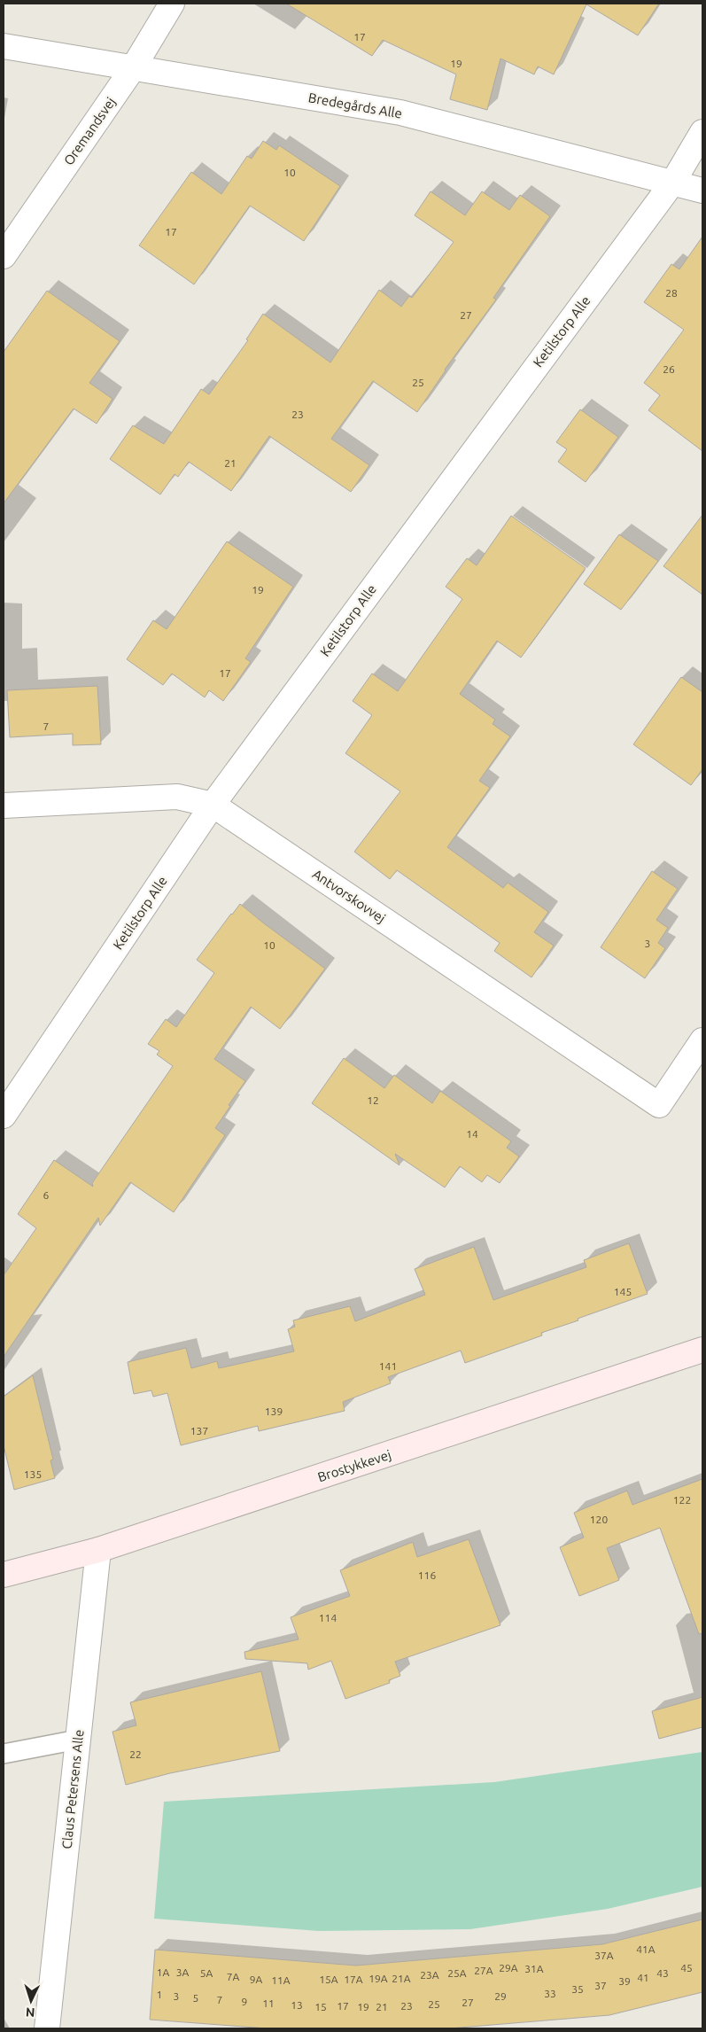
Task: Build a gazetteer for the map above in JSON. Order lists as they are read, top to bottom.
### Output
{
  "streets": {
    "street": [
      "Bredegårds Alle",
      "Oremandsvej",
      "Ketilstorp Alle",
      "Antvorskovvej",
      "Brostykkevej",
      "Claus Petersens Alle"
    ]
  },
  "crossings": [
    ["Bredegårds Alle", "Oremandsvej"],
    ["Bredegårds Alle", "Ketilstorp Alle"],
    ["Ketilstorp Alle", "Antvorskovvej"],
    ["Brostykkevej", "Claus Petersens Alle"]
  ],
  "house_numbers": [
    "17",
    "19",
    "10",
    "17",
    "28",
    "27",
    "26",
    "25",
    "23",
    "21",
    "19",
    "17",
    "7",
    "3",
    "10",
    "12",
    "14",
    "6",
    "145",
    "141",
    "139",
    "137",
    "135",
    "122",
    "120",
    "116",
    "114",
    "22",
    "41A",
    "37A",
    "29A",
    "45",
    "31A",
    "27A",
    "1A",
    "3A",
    "5A",
    "25A",
    "43",
    "23A",
    "7A",
    "41",
    "19A",
    "21A",
    "9A",
    "15A",
    "17A",
    "11A",
    "39",
    "37",
    "35",
    "33",
    "1",
    "3",
    "29",
    "5",
    "7",
    "9",
    "27",
    "11",
    "25",
    "13",
    "17",
    "23",
    "15",
    "19",
    "21"
  ],
  "north": "bottom"
}
